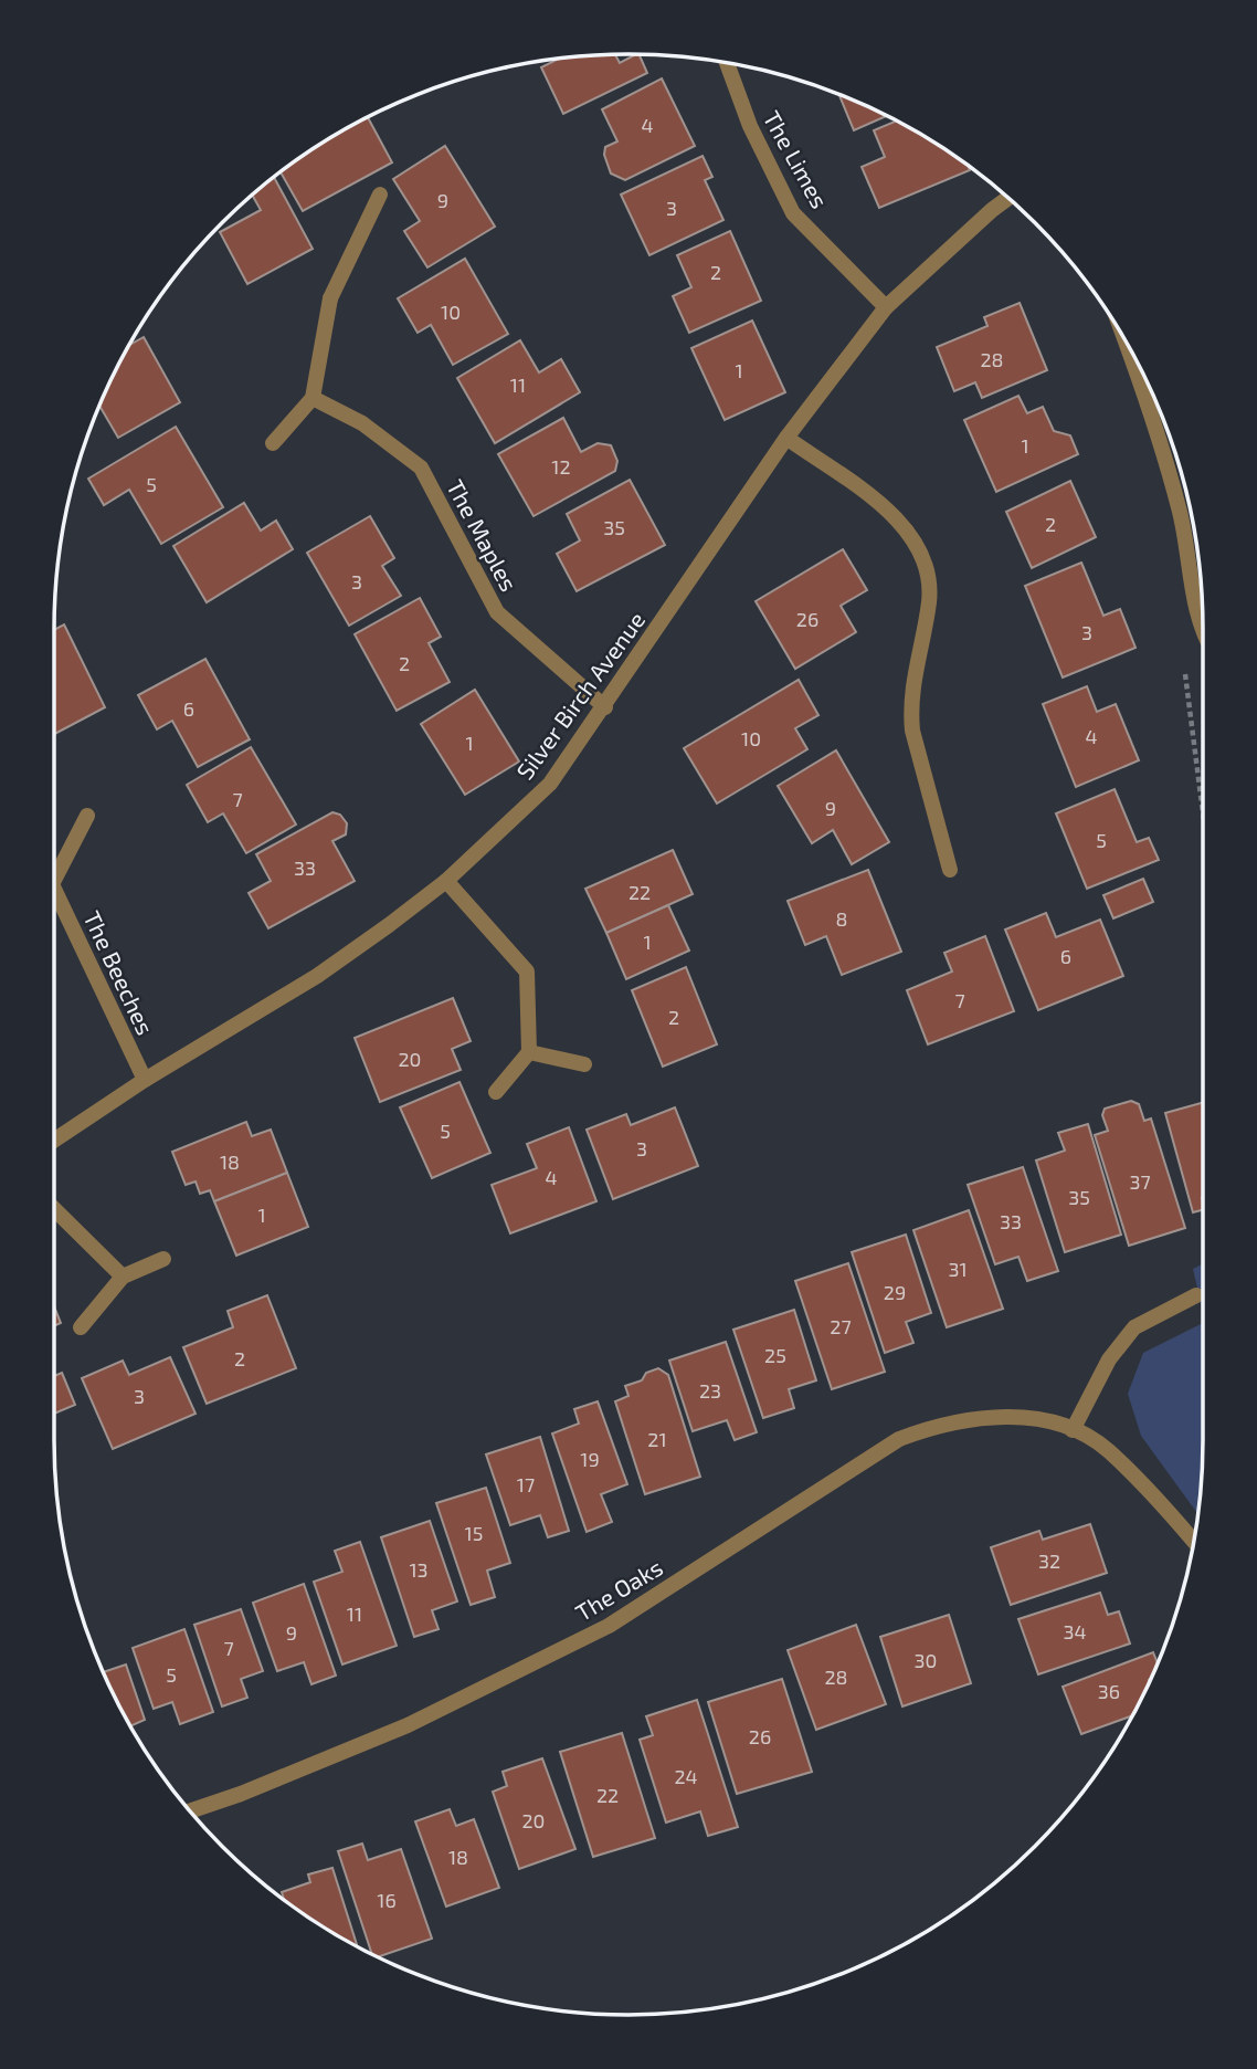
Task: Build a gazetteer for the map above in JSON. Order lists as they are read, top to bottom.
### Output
{
  "streets": {
    "street": [
      "The Limes",
      "The Maples",
      "Silver Birch Avenue",
      "The Beeches",
      "The Oaks"
    ]
  },
  "crossings": [
    ["The Limes", "Silver Birch Avenue"],
    ["The Maples", "Silver Birch Avenue"],
    ["Silver Birch Avenue", "The Beeches"]
  ],
  "house_numbers": [
    "4",
    "9",
    "3",
    "2",
    "10",
    "28",
    "1",
    "11",
    "1",
    "12",
    "5",
    "2",
    "35",
    "3",
    "26",
    "3",
    "2",
    "6",
    "4",
    "10",
    "1",
    "7",
    "9",
    "5",
    "33",
    "22",
    "8",
    "1",
    "6",
    "7",
    "2",
    "20",
    "5",
    "3",
    "18",
    "4",
    "37",
    "35",
    "1",
    "33",
    "31",
    "29",
    "27",
    "25",
    "2",
    "23",
    "3",
    "21",
    "19",
    "17",
    "15",
    "32",
    "13",
    "11",
    "34",
    "9",
    "7",
    "30",
    "5",
    "28",
    "36",
    "26",
    "24",
    "22",
    "20",
    "18",
    "16"
  ]
}
